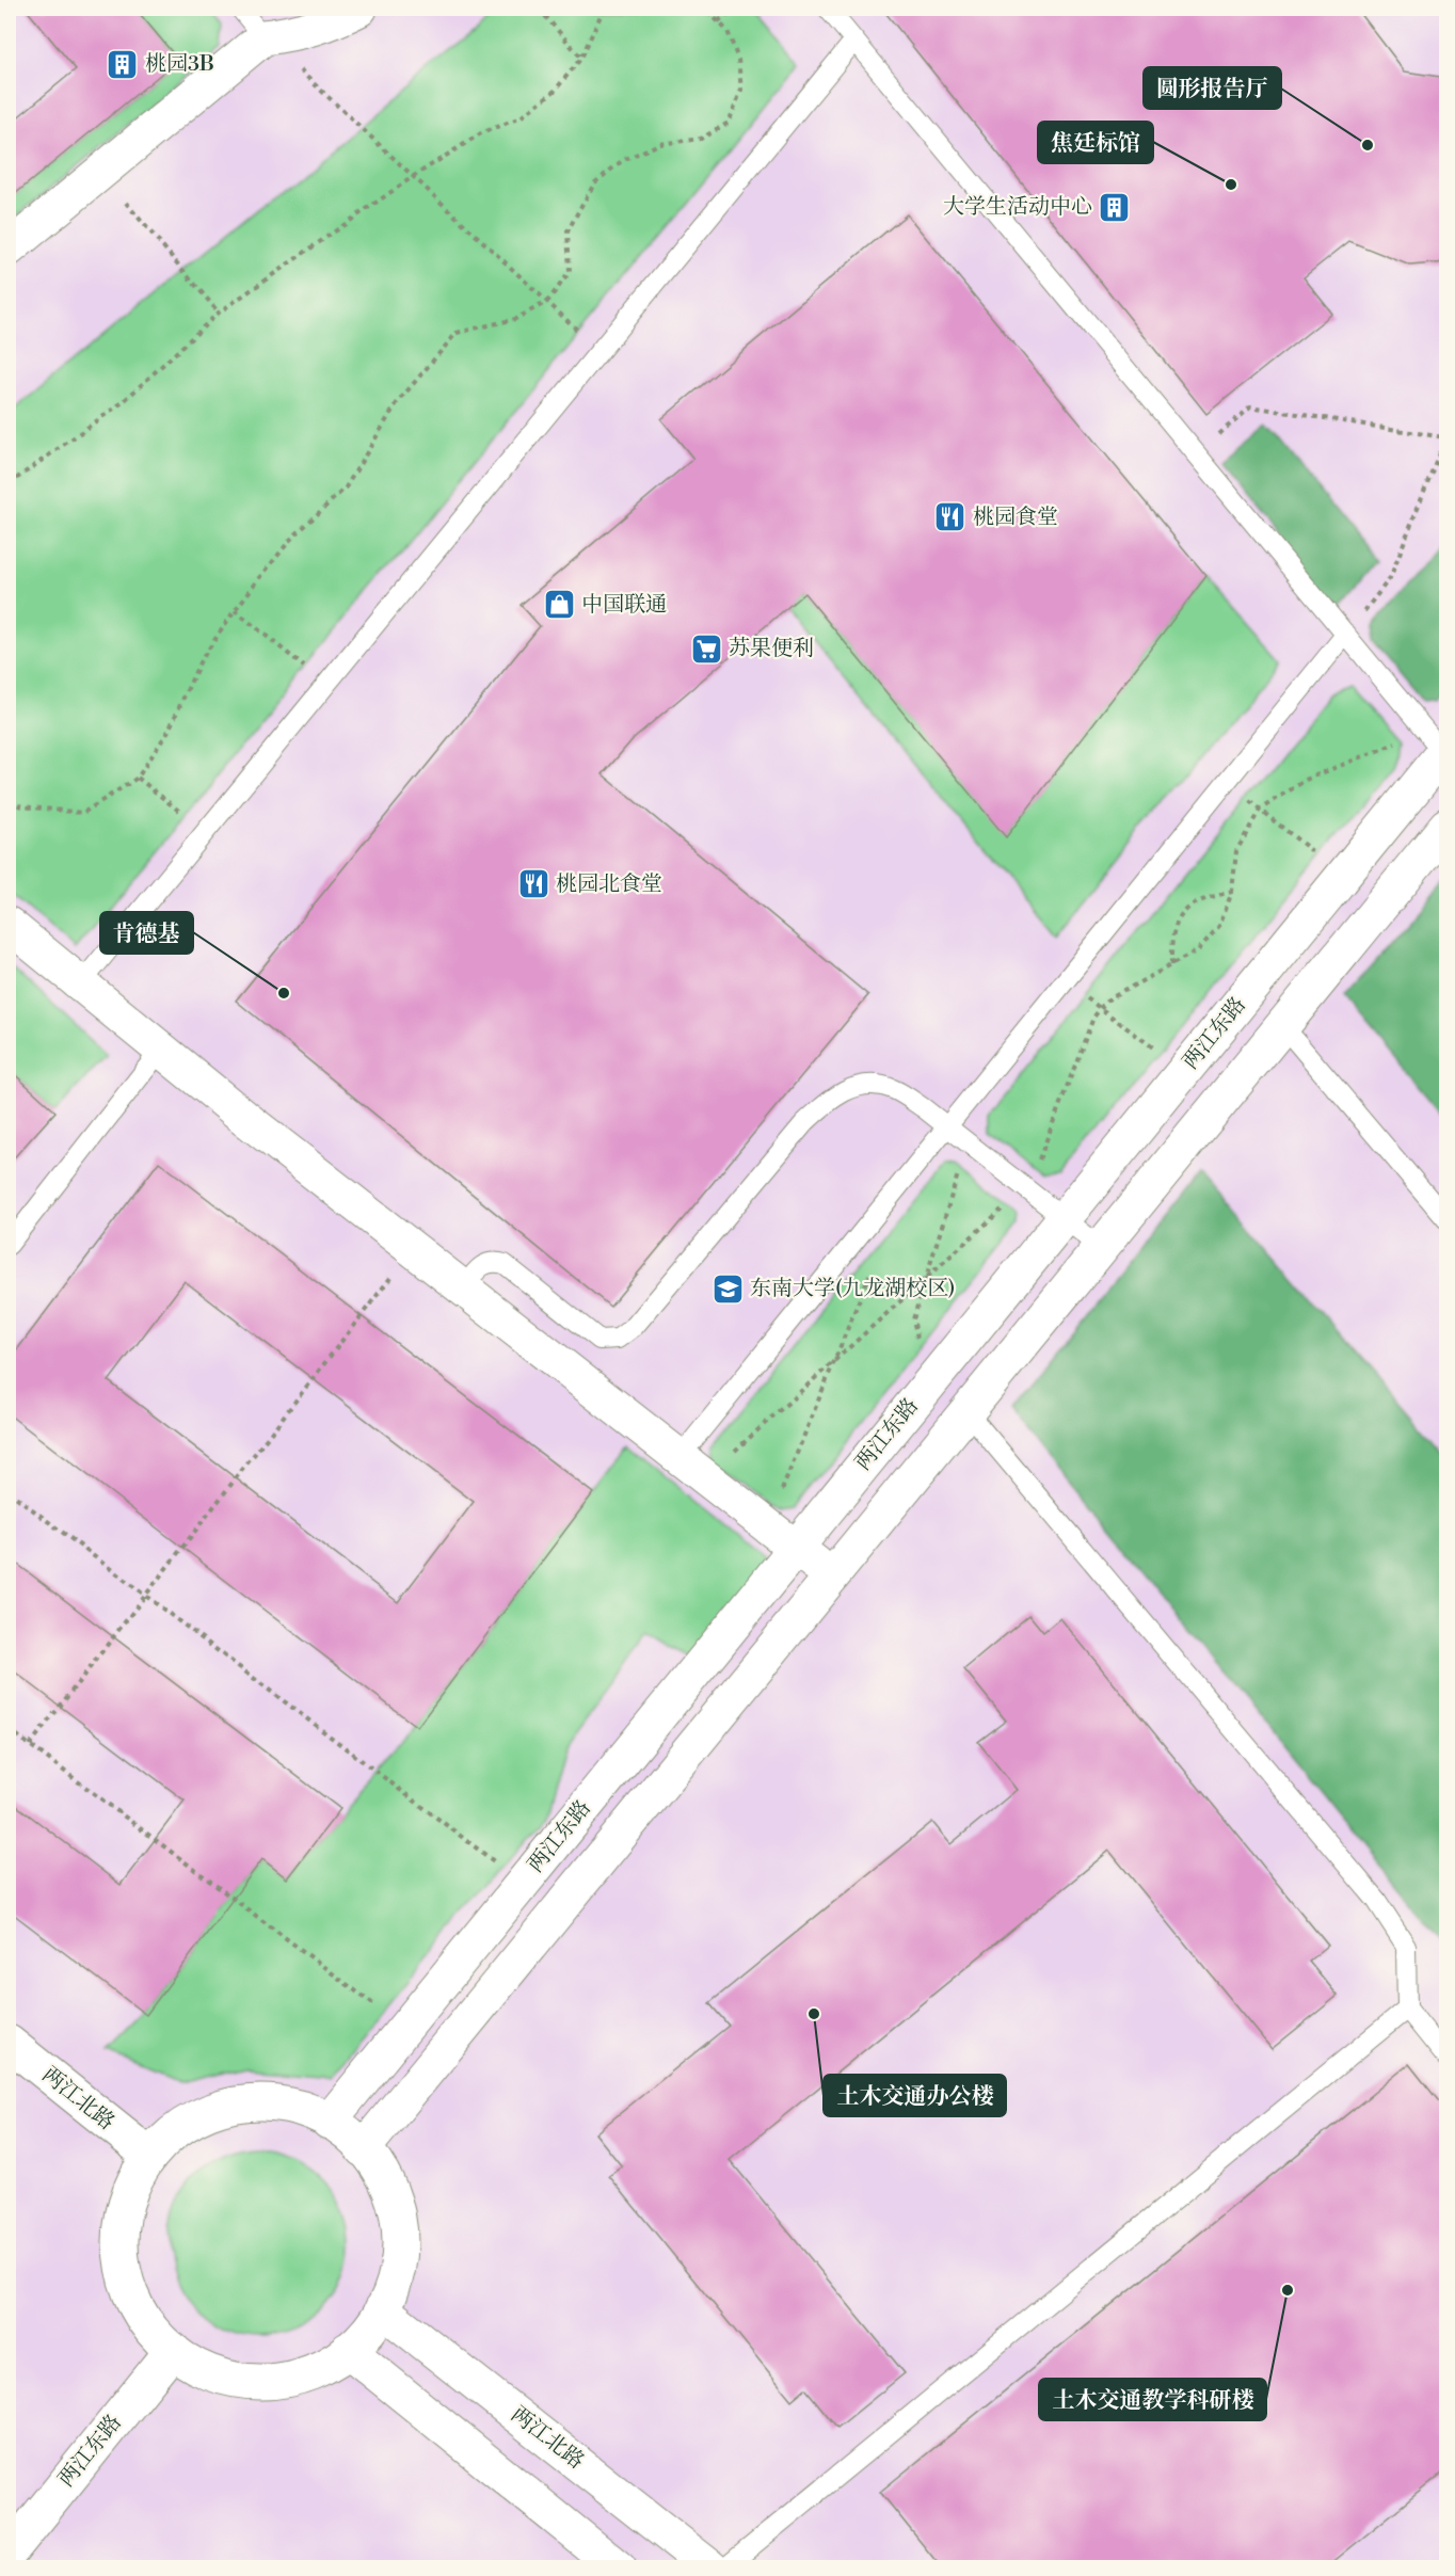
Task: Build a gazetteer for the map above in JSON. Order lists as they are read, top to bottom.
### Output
{
  "streets": {
    "street": ["两江东路", "两江北路"]
  },
  "places": {
    "building": ["桃园3B", "大学生活动中心"],
    "other": [
      "圆形报告厅",
      "焦廷标馆",
      "肯德基",
      "土木交通办公楼",
      "土木交通教学科研楼"
    ],
    "restaurant": ["桃园食堂", "桃园北食堂"],
    "shop": ["中国联通"],
    "supermarket": ["苏果便利"],
    "school or university": ["东南大学(九龙湖校区)"]
  }
}
